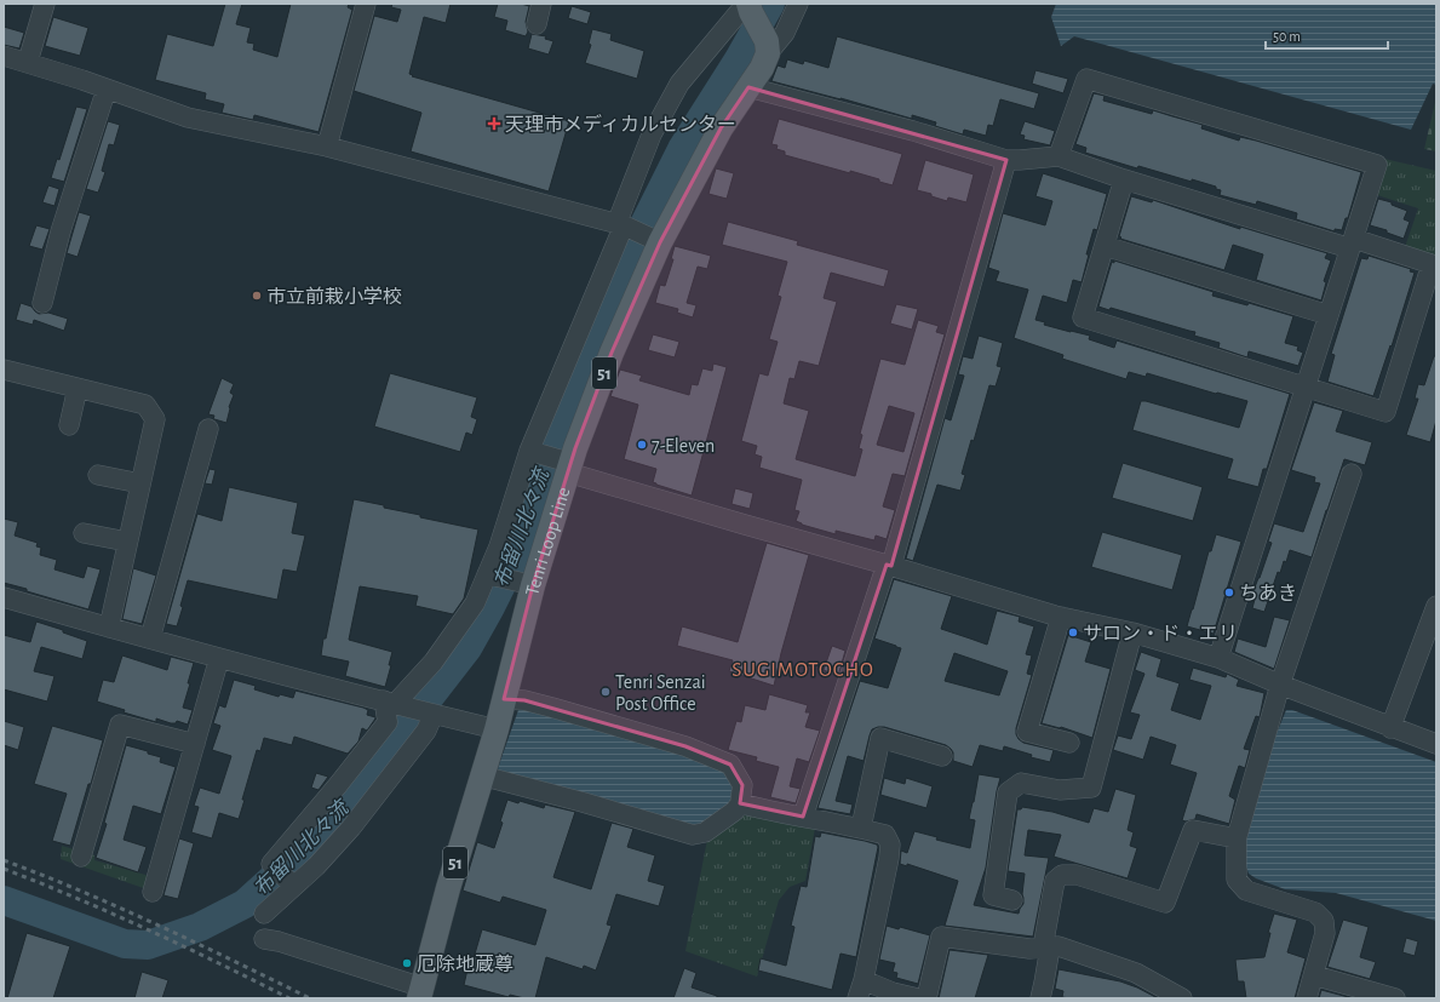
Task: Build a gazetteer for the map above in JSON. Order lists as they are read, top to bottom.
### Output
{
  "streets": {
    "main road": ["51", "Tenri Loop Line"]
  },
  "districts": ["SUGIMOTOCHO"],
  "water": ["布留川北々流"],
  "places": {
    "health": ["天理市メディカルセンター"],
    "other": [
      "市立前栽小学校",
      "7-Eleven",
      "ちあき",
      "サロン・ド・エリ",
      "Tenri Senzai Post Office",
      "厄除地蔵尊"
    ]
  },
  "scale_bar": "50 m"
}
